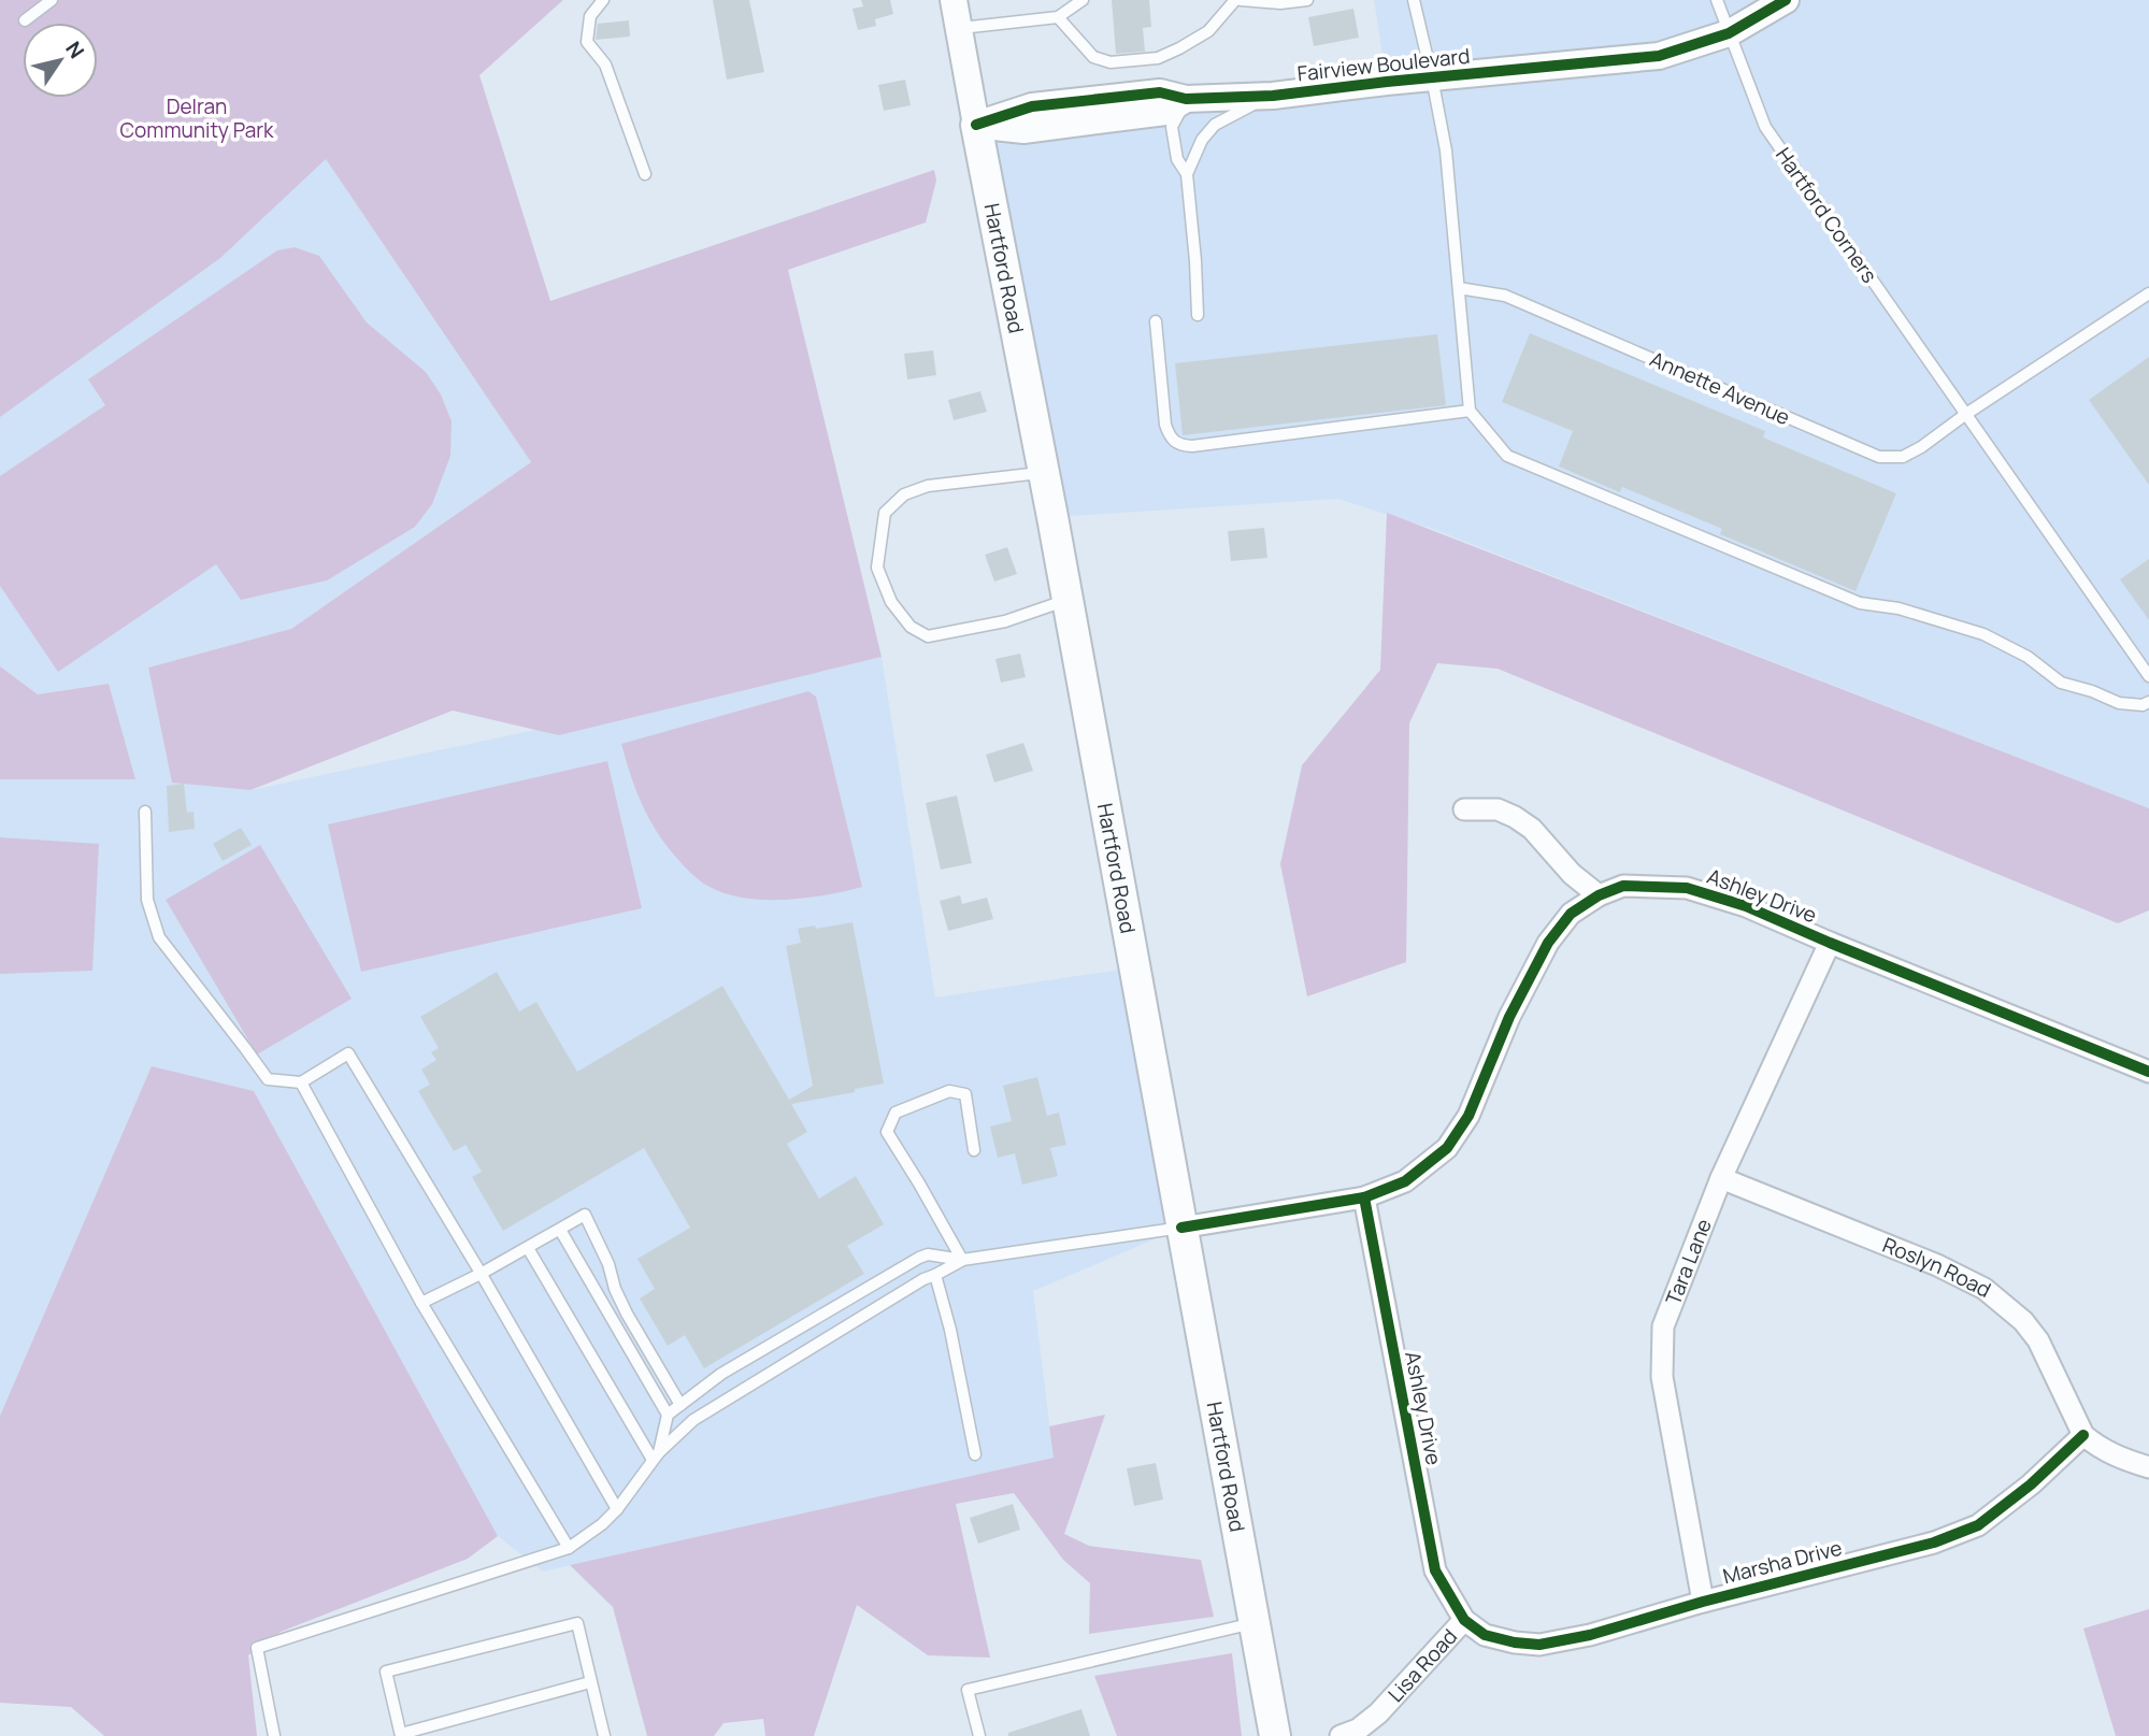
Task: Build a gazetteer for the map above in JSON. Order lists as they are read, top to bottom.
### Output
{
  "streets": {
    "main road": ["Hartford Road"],
    "street": [
      "Fairview Boulevard",
      "Ashley Drive",
      "Tara Lane",
      "Roslyn Road",
      "Marsha Drive",
      "Lisa Road"
    ],
    "lane": ["Hartford Corners", "Annette Avenue"]
  },
  "crossings": [
    ["Fairview Boulevard", "Hartford Corners"],
    ["Fairview Boulevard", "Hartford Road"],
    ["Hartford Corners", "Annette Avenue"],
    ["Hartford Road", "Ashley Drive"],
    ["Ashley Drive", "Tara Lane"],
    ["Ashley Drive", "Marsha Drive"],
    ["Ashley Drive", "Lisa Road"],
    ["Tara Lane", "Roslyn Road"],
    ["Tara Lane", "Marsha Drive"],
    ["Roslyn Road", "Marsha Drive"],
    ["Marsha Drive", "Lisa Road"]
  ],
  "parks": ["Delran Community Park"],
  "north": "top right"
}
